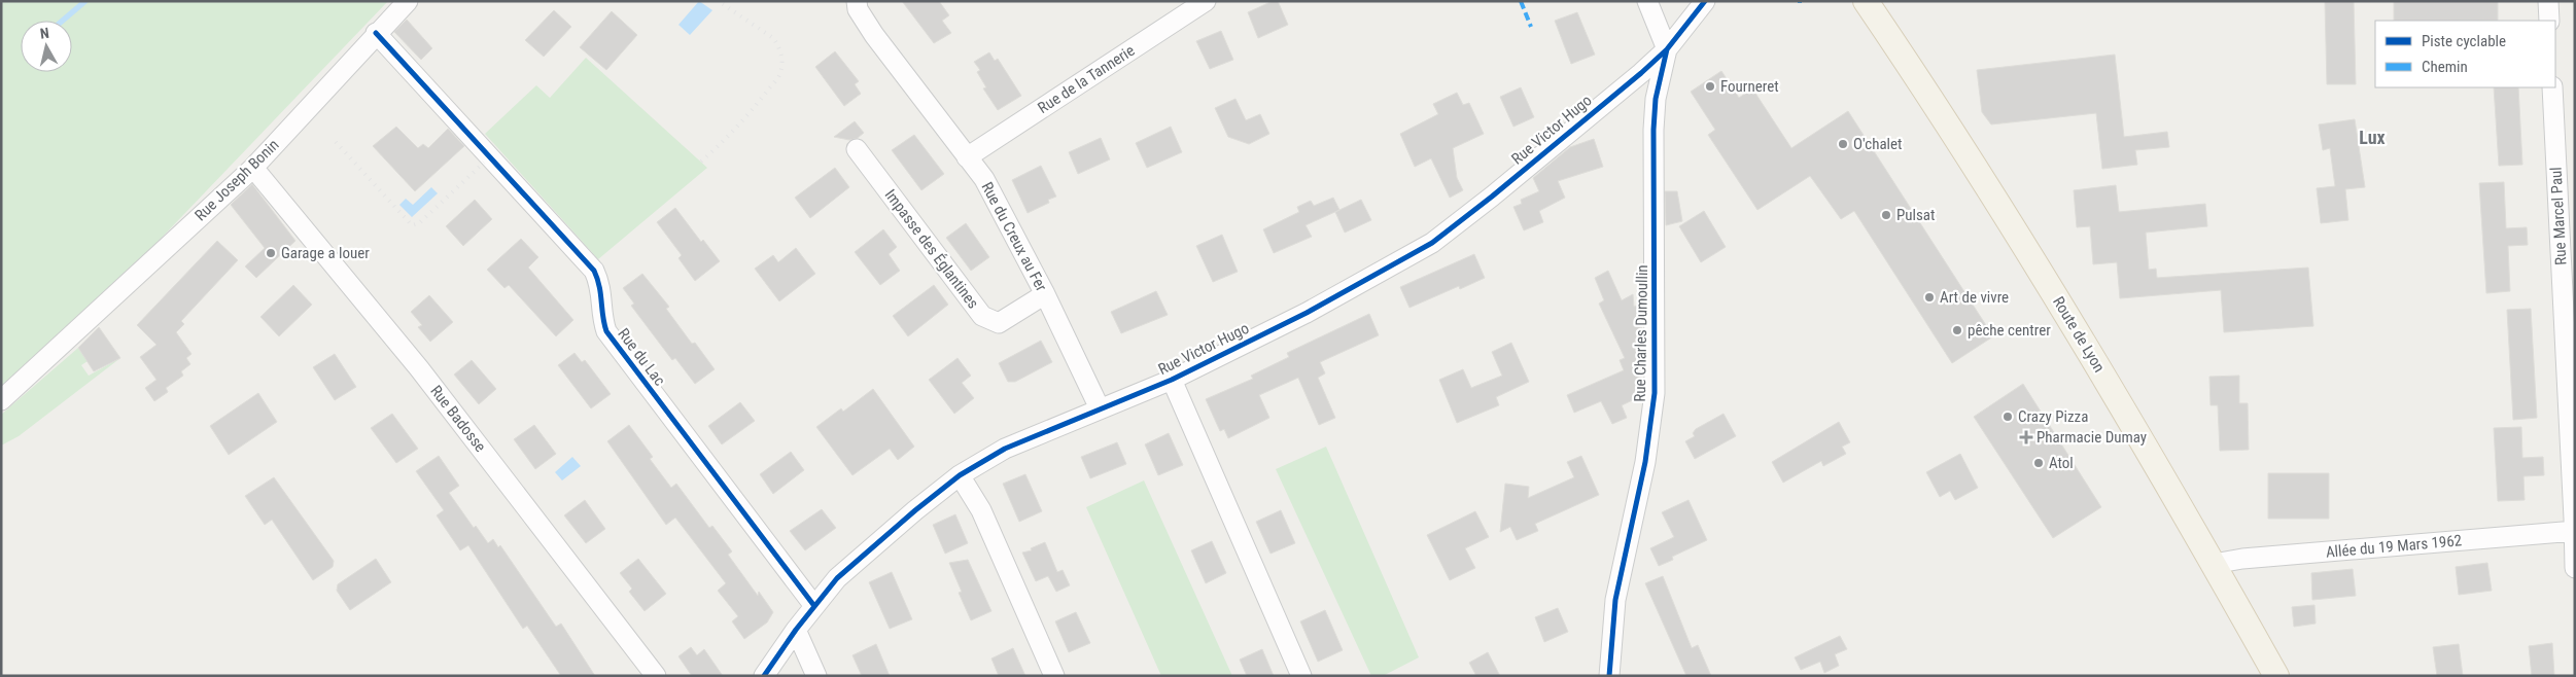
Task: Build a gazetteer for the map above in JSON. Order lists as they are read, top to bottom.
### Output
{
  "streets": {
    "main road": ["Route de Lyon"],
    "street": [
      "Rue de la Tannerie",
      "Rue Victor Hugo",
      "Rue Joseph Bonin",
      "Rue Marcel Paul",
      "Rue du Creux au Fer",
      "Impasse des Églantines",
      "Rue Charles Dumoullin",
      "Rue du Lac",
      "Rue Badosse",
      "Allée du 19 Mars 1962"
    ]
  },
  "crossings": [
    ["Rue de la Tannerie", "Rue du Creux au Fer"],
    ["Rue Victor Hugo", "Rue du Creux au Fer"],
    ["Rue Victor Hugo", "Rue Charles Dumoullin"],
    ["Rue Victor Hugo", "Rue du Lac"],
    ["Rue Joseph Bonin", "Rue du Lac"],
    ["Rue Joseph Bonin", "Rue Badosse"],
    ["Rue Marcel Paul", "Allée du 19 Mars 1962"],
    ["Rue du Creux au Fer", "Impasse des Églantines"],
    ["Route de Lyon", "Allée du 19 Mars 1962"]
  ],
  "districts": ["Lux"],
  "places": {
    "other": [
      "Fourneret",
      "O'chalet",
      "Pulsat",
      "Garage a louer",
      "Art de vivre",
      "pêche centrer",
      "Crazy Pizza",
      "Atol"
    ],
    "health": ["Pharmacie Dumay"]
  },
  "legend": ["Piste cyclable", "Chemin"],
  "north": "top"
}
